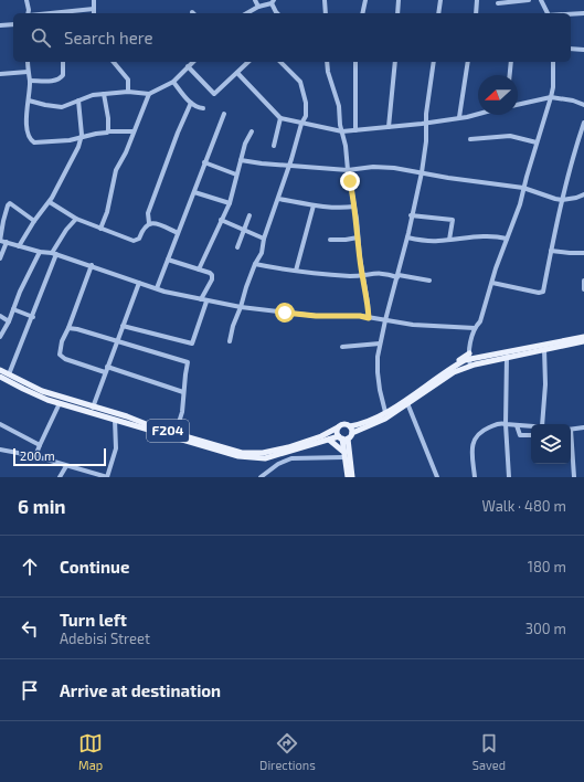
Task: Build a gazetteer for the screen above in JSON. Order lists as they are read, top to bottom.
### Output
{
  "streets": {
    "main road": ["F204"]
  },
  "scale_bar": "200 m",
  "north": "left",
  "page": {
    "search": "Search here",
    "scale": "200 m",
    "heading": ["6 min", "Walk · 480 m"],
    "list": [
      ["Continue", "180 m"],
      ["Turn left", "Adebisi Street", "300 m"],
      "Arrive at destination"
    ],
    "nav": ["Map", "Directions", "Saved"]
  }
}
